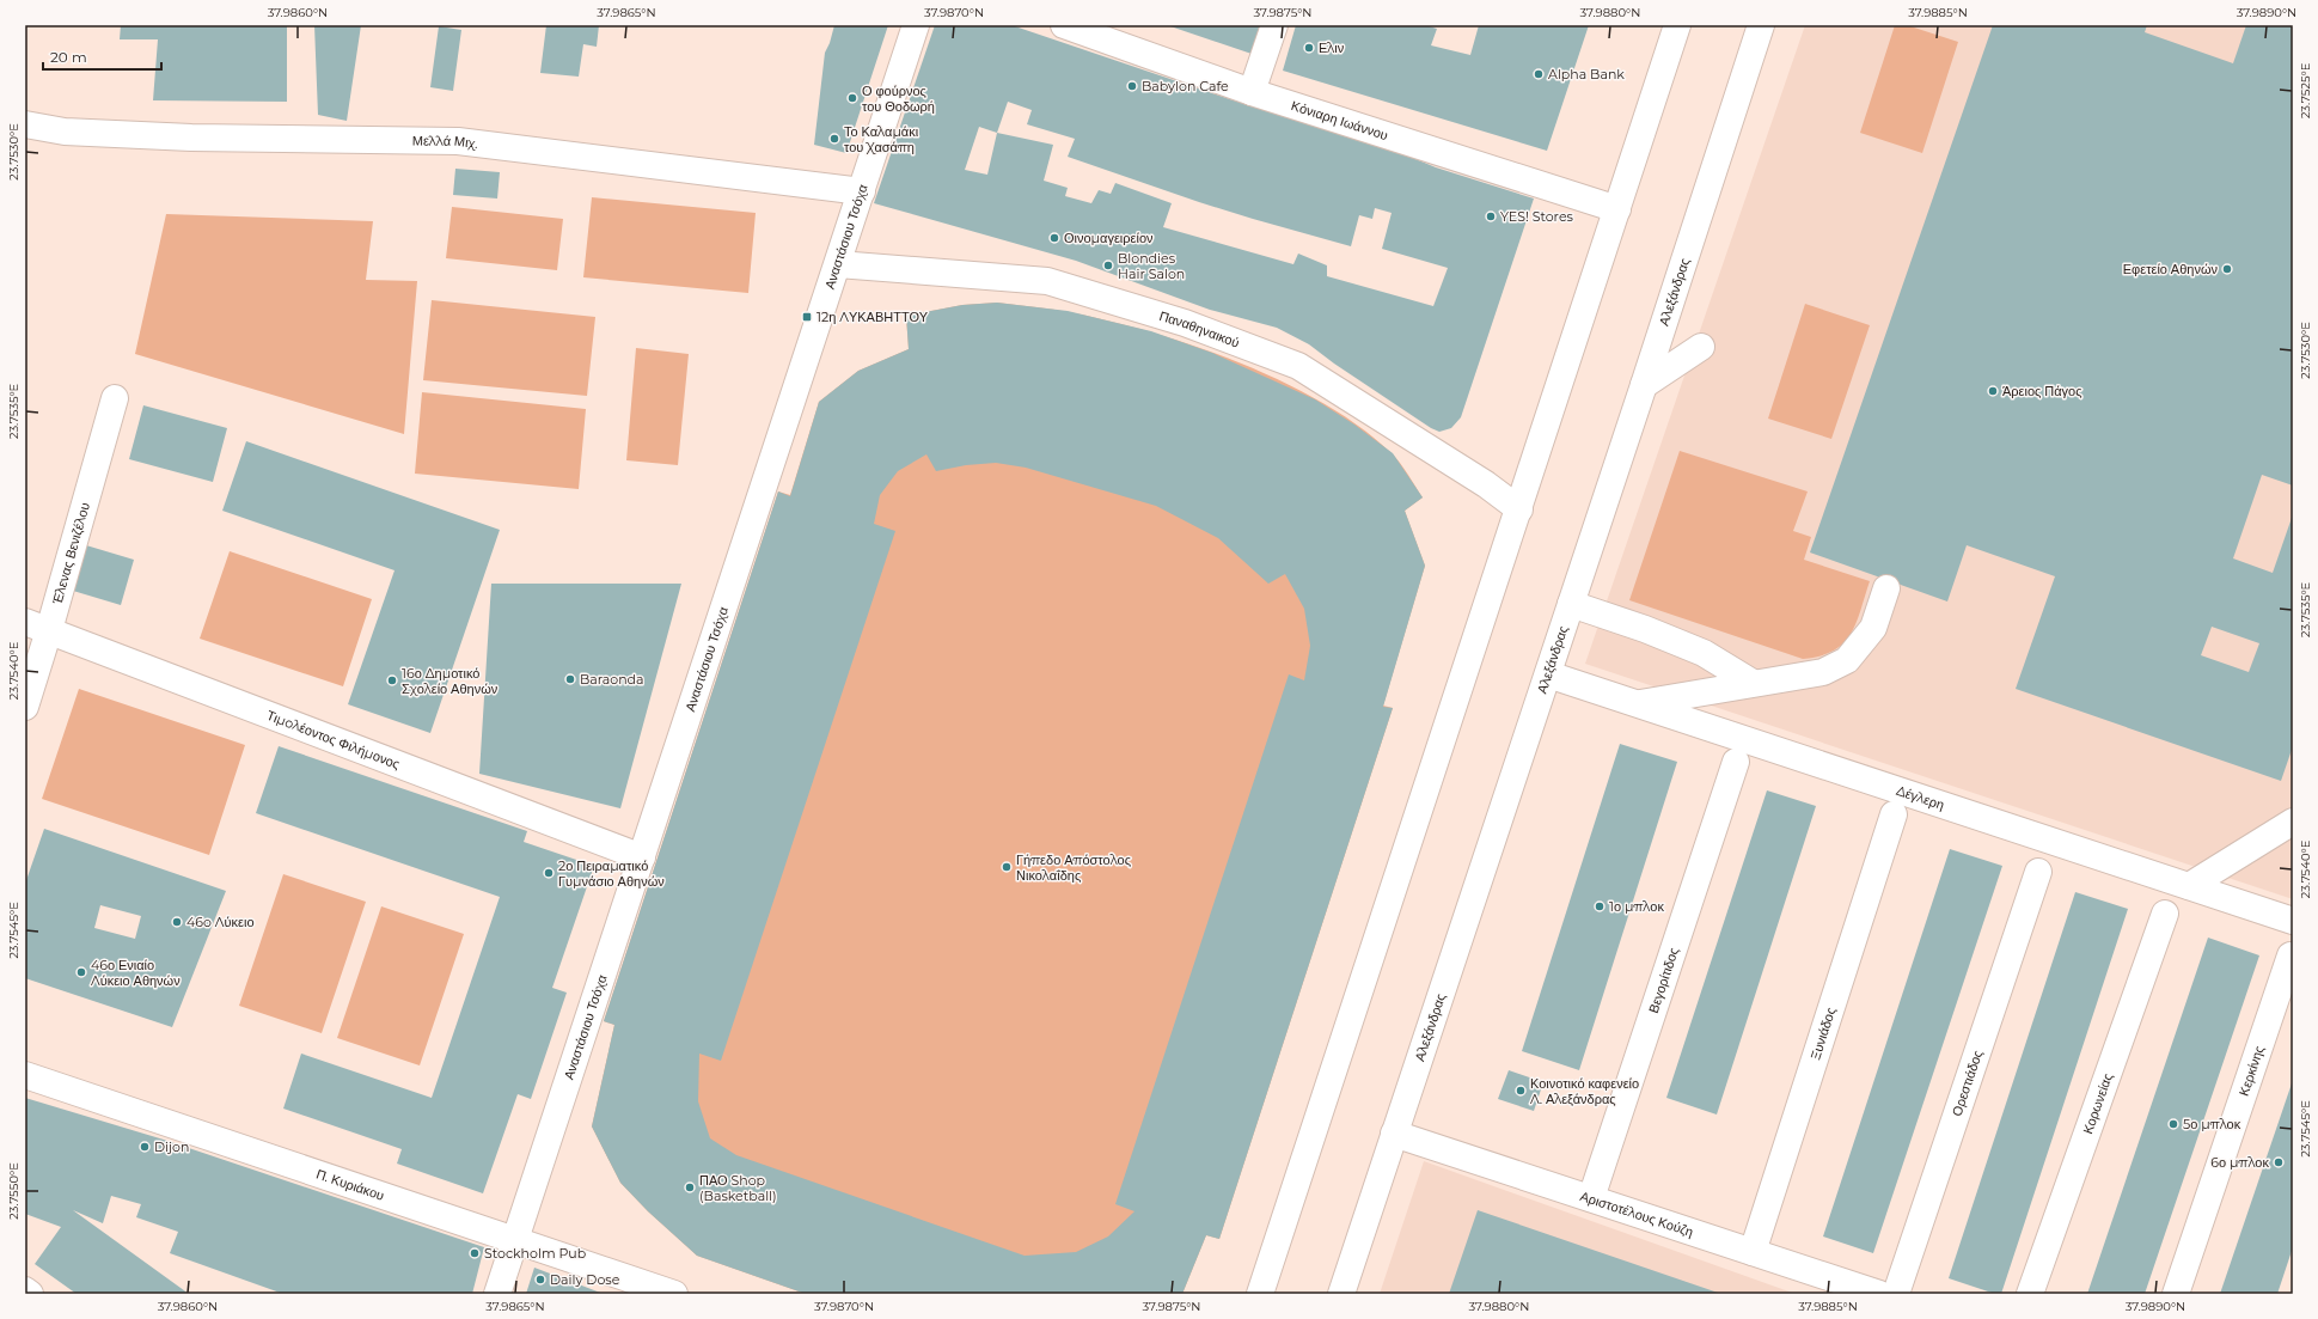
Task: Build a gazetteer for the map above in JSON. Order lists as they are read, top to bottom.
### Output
{
  "streets": {
    "street": [
      "Κόνιαρη Ιωάννου",
      "Μελλά Μιχ.",
      "Αναστάσιου Τσόχα",
      "Αλεξάνδρας",
      "Παναθηναικού",
      "Έλενας Βενιζέλου",
      "Τιμoλέοντος Φιλήμονος",
      "Δέγλερη",
      "Βεγορίτιδος",
      "Ξυνιάδος",
      "Κερκίνης",
      "Ορεστιάδος",
      "Κορωνείας",
      "Π. Κυριάκου",
      "Αριστοτέλους Κούζη"
    ]
  },
  "crossings": [
    ["Μελλά Μιχ.", "Αναστάσιου Τσόχα"],
    ["Αναστάσιου Τσόχα", "Παναθηναικού"],
    ["Αναστάσιου Τσόχα", "Τιμoλέοντος Φιλήμονος"],
    ["Αναστάσιου Τσόχα", "Π. Κυριάκου"],
    ["Αλεξάνδρας", "Δέγλερη"],
    ["Αλεξάνδρας", "Αριστοτέλους Κούζη"],
    ["Έλενας Βενιζέλου", "Τιμoλέοντος Φιλήμονος"],
    ["Βεγορίτιδος", "Αριστοτέλους Κούζη"],
    ["Ξυνιάδος", "Αριστοτέλους Κούζη"]
  ],
  "places": {
    "other": [
      "Ελιν",
      "Alpha Bank",
      "Babylon Cafe",
      "Ο φούρνος του Θοδωρή",
      "Το Καλαμάκι του Χασάπη",
      "YES! Stores",
      "Οινομαγειρείον",
      "Blondies Hair Salon",
      "Εφετείο Αθηνών",
      "Άρειος Πάγος",
      "Baraonda",
      "16ο Δημοτικό Σχολείο Αθηνών",
      "Γήπεδο Απόστολος Νικολαΐδης",
      "2ο Πειραματικό Γυμνάσιο Αθηνών",
      "1ο μπλοκ",
      "46o Λύκειο",
      "46ο Ενιαίο Λύκειο Αθηνών",
      "Κοινοτικό καφενείο Λ. Αλεξάνδρας",
      "5ο μπλοκ",
      "Dijon",
      "6ο μπλοκ",
      "ΠΑΟ Shop (Basketball)",
      "Stockholm Pub",
      "Daily Dose"
    ],
    "transit": ["12η ΛΥΚΑΒΗΤΤΟΥ"]
  },
  "scale_bar": "20 m",
  "coordinates": [
    "37.9860°N",
    "37.9865°N",
    "37.9870°N",
    "37.9875°N",
    "37.9880°N",
    "37.9885°N",
    "37.9890°N",
    "23.7525°E",
    "23.7530°E",
    "23.7535°E",
    "23.7540°E",
    "23.7545°E",
    "23.7550°E"
  ]
}
